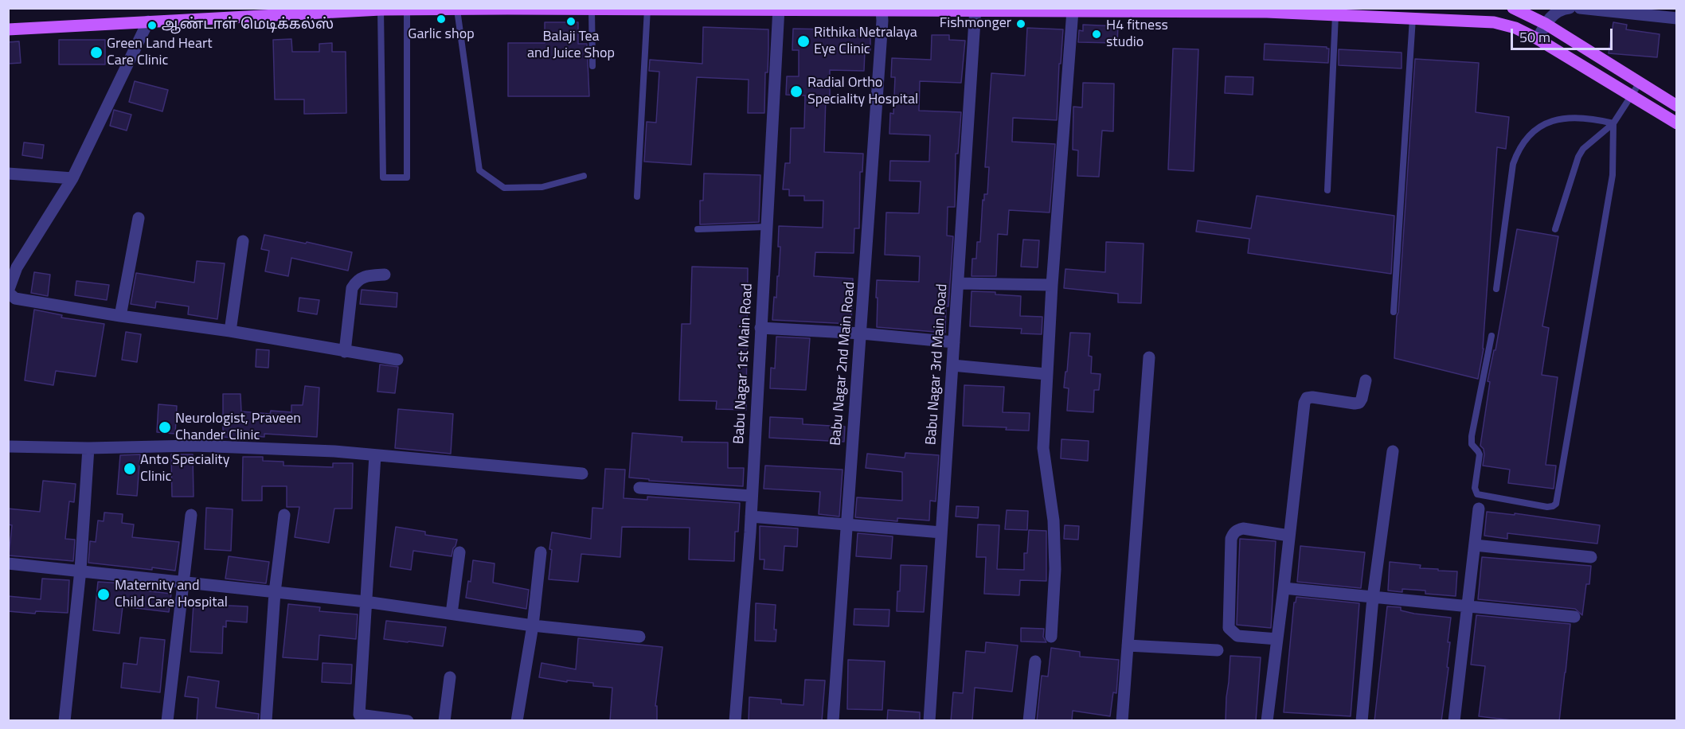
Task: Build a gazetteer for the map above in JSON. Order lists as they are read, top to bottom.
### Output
{
  "streets": {
    "street": ["Babu Nagar 1st Main Road", "Babu Nagar 2nd Main Road", "Babu Nagar 3rd Main Road"]
  },
  "places": [
    "Garlic shop",
    "Balaji Tea and Juice Shop",
    "Fishmonger",
    "ஆண்டாள் மெடிக்கல்ஸ்",
    "H4 fitness studio",
    "Rithika Netralaya Eye Clinic",
    "Green Land Heart Care Clinic",
    "Radial Ortho Speciality Hospital",
    "Neurologist, Praveen Chander Clinic",
    "Anto Speciality Clinic",
    "Maternity and Child Care Hospital"
  ],
  "scale_bar": "50 m"
}
